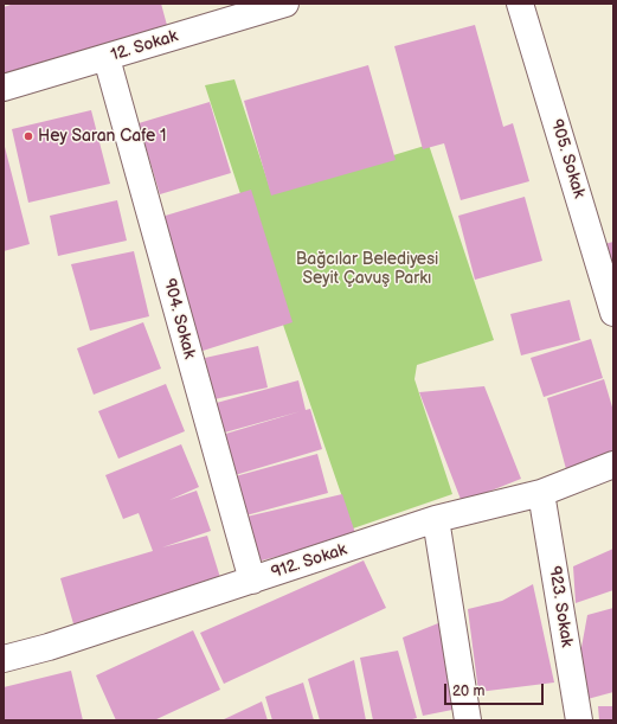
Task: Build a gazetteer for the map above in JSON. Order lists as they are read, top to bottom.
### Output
{
  "streets": {
    "street": [
      "12. Sokak",
      "905. Sokak",
      "904. Sokak",
      "912. Sokak",
      "923. Sokak"
    ]
  },
  "crossings": [
    ["12. Sokak", "904. Sokak"],
    ["904. Sokak", "912. Sokak"],
    ["912. Sokak", "923. Sokak"]
  ],
  "parks": ["Bağcılar Belediyesi Seyit Çavuş Parkı"],
  "places": ["Hey Saran Cafe 1"],
  "scale_bar": "20 m"
}
